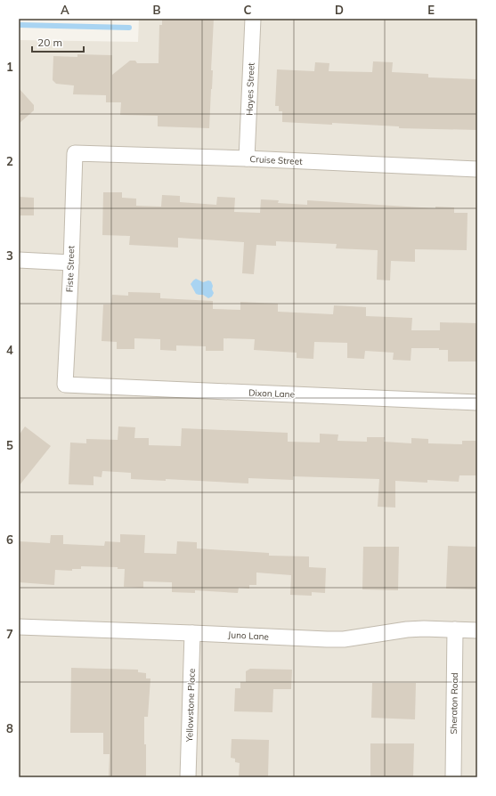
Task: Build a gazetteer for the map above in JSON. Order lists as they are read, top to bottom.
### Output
{
  "streets": {
    "street": [
      "Hayes Street",
      "Cruise Street",
      "Fiste Street",
      "Dixon Lane",
      "Juno Lane",
      "Sheraton Road",
      "Yellowstone Place"
    ]
  },
  "crossings": [
    ["Hayes Street", "Cruise Street"],
    ["Cruise Street", "Fiste Street"],
    ["Fiste Street", "Dixon Lane"],
    ["Juno Lane", "Sheraton Road"],
    ["Juno Lane", "Yellowstone Place"]
  ],
  "scale_bar": "20 m",
  "grid": {
    "columns": [
      "A",
      "B",
      "C",
      "D",
      "E"
    ],
    "rows": [
      "1",
      "2",
      "3",
      "4",
      "5",
      "6",
      "7",
      "8"
    ]
  }
}
